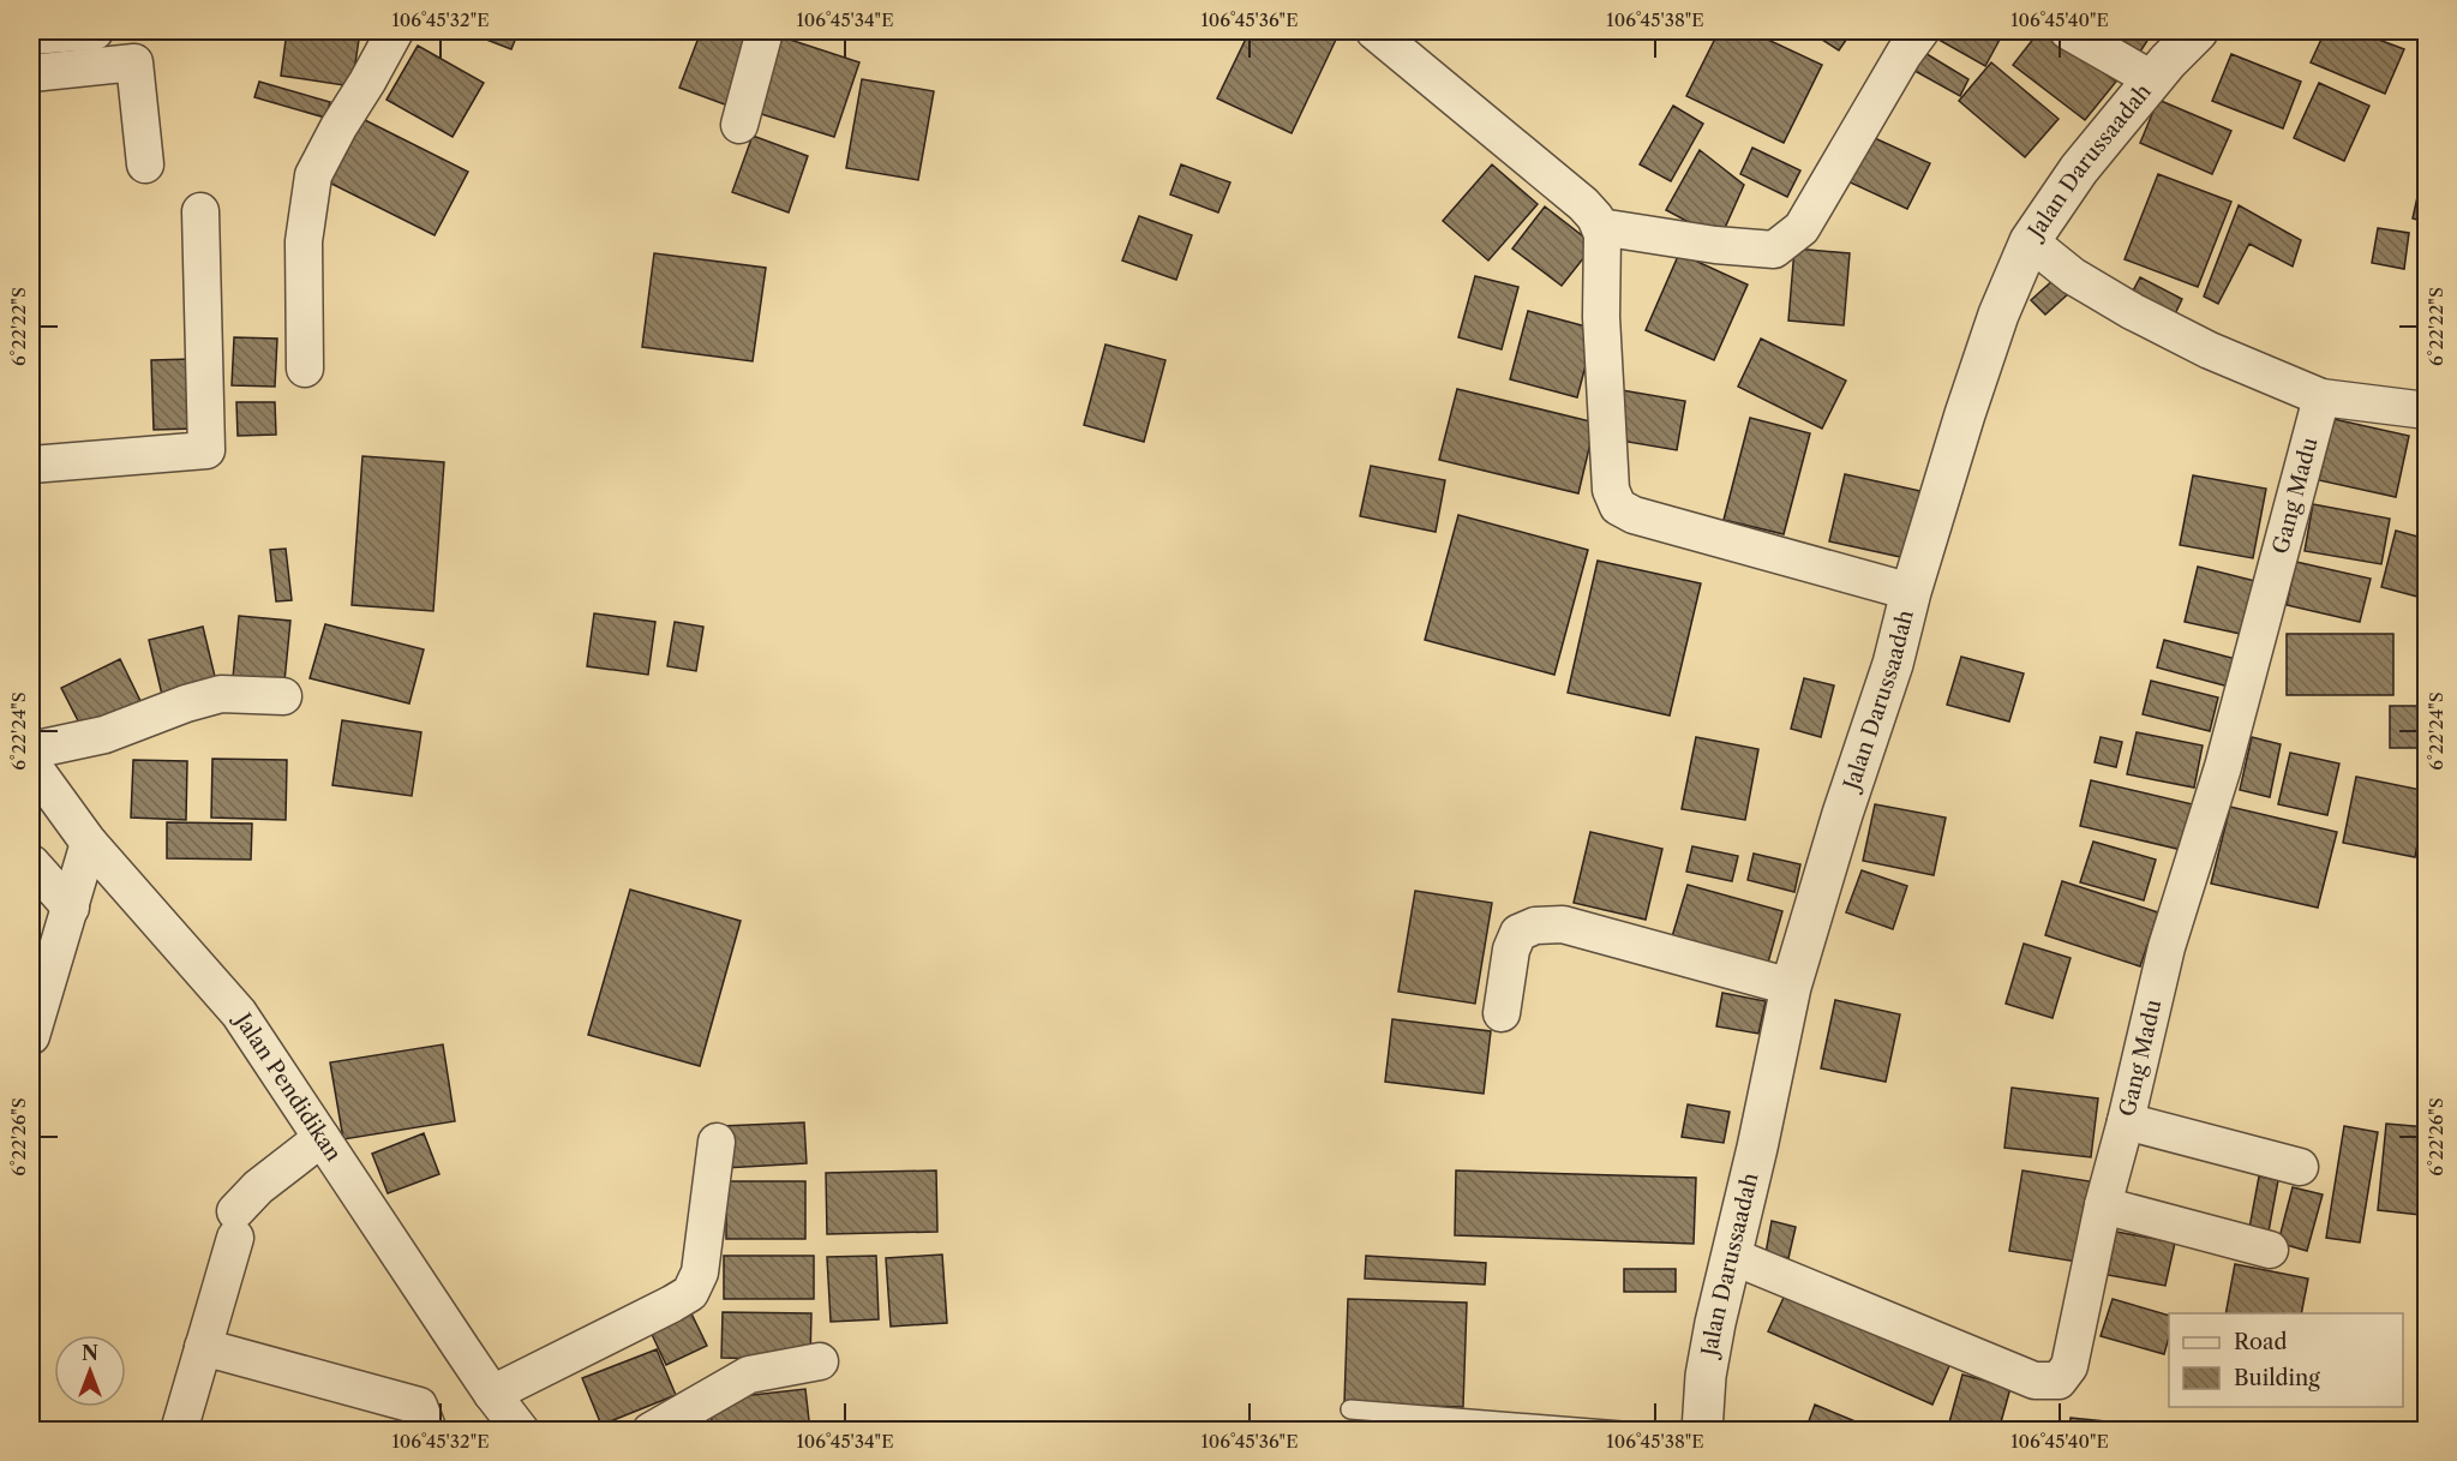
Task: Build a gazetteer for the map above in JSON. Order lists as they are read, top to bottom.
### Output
{
  "streets": {
    "street": ["Jalan Darussaadah", "Gang Madu", "Jalan Pendidikan"]
  },
  "crossings": [
    ["Jalan Darussaadah", "Gang Madu"]
  ],
  "legend": ["Road", "Building"],
  "north": "top",
  "coordinates": [
    "106°45'32\"E",
    "106°45'34\"E",
    "106°45'36\"E",
    "106°45'38\"E",
    "106°45'40\"E",
    "6°22'22\"S",
    "6°22'24\"S",
    "6°22'26\"S"
  ]
}
